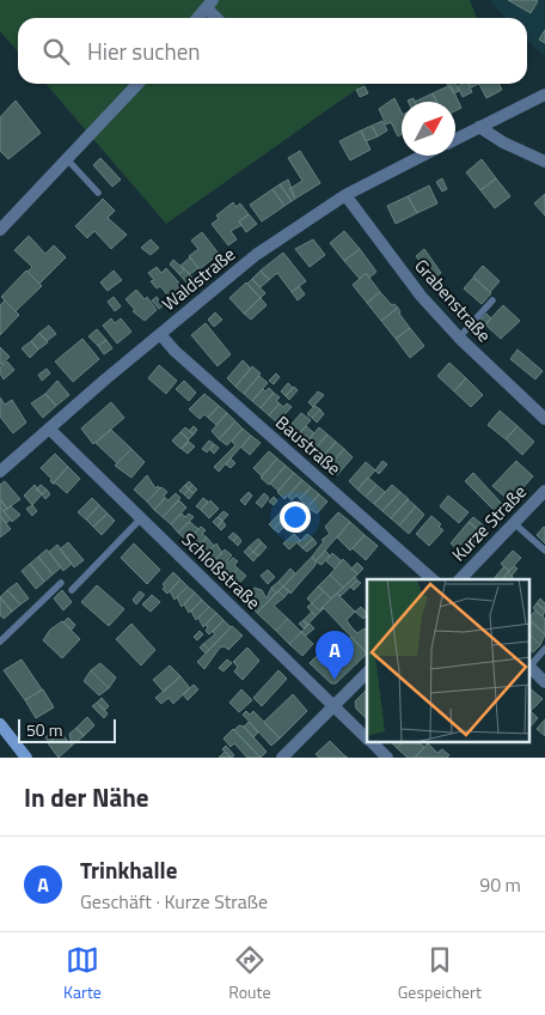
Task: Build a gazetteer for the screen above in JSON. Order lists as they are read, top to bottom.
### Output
{
  "streets": {
    "street": [
      "Waldstraße",
      "Grabenstraße",
      "Baustraße",
      "Kurze Straße",
      "Schloßstraße"
    ]
  },
  "crossings": [
    ["Waldstraße", "Grabenstraße"],
    ["Waldstraße", "Baustraße"],
    ["Waldstraße", "Schloßstraße"]
  ],
  "scale_bar": "50 m",
  "north": "top right",
  "page": {
    "search": "Hier suchen",
    "pins": "A",
    "scale": "50 m",
    "heading": "In der Nähe",
    "list": [
      {
        "mark": "A",
        "name": "Trinkhalle",
        "note": "Geschäft · Kurze Straße",
        "value": "90 m"
      }
    ],
    "nav": ["Karte", "Route", "Gespeichert"]
  }
}
